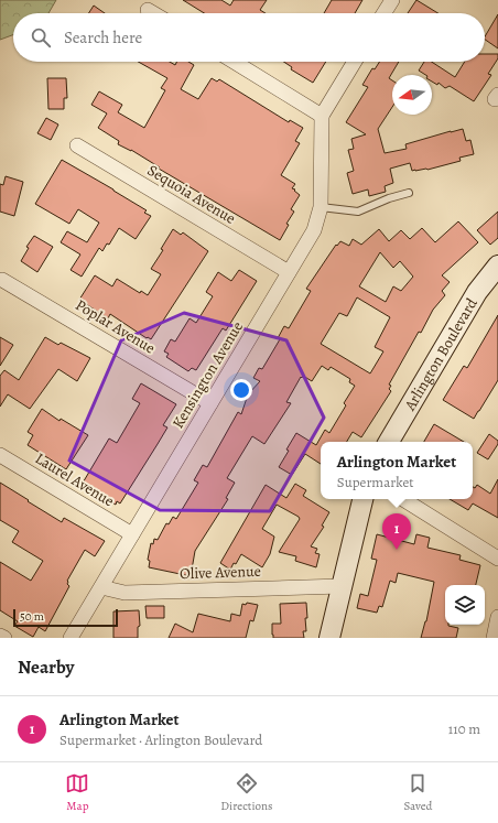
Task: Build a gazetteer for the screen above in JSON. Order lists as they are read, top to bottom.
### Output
{
  "streets": {
    "main road": ["Arlington Boulevard"],
    "street": [
      "Sequoia Avenue",
      "Poplar Avenue",
      "Kensington Avenue",
      "Laurel Avenue",
      "Olive Avenue"
    ]
  },
  "crossings": [
    ["Sequoia Avenue", "Kensington Avenue"],
    ["Poplar Avenue", "Kensington Avenue"],
    ["Kensington Avenue", "Laurel Avenue"],
    ["Kensington Avenue", "Olive Avenue"]
  ],
  "scale_bar": "50 m",
  "north": "left",
  "page": {
    "search": "Search here",
    "popup": ["Arlington Market", "Supermarket"],
    "pins": "1",
    "scale": "50 m",
    "heading": "Nearby",
    "list": [
      {
        "mark": "1",
        "name": "Arlington Market",
        "note": "Supermarket · Arlington Boulevard",
        "value": "110 m"
      }
    ],
    "nav": ["Map", "Directions", "Saved"]
  }
}
